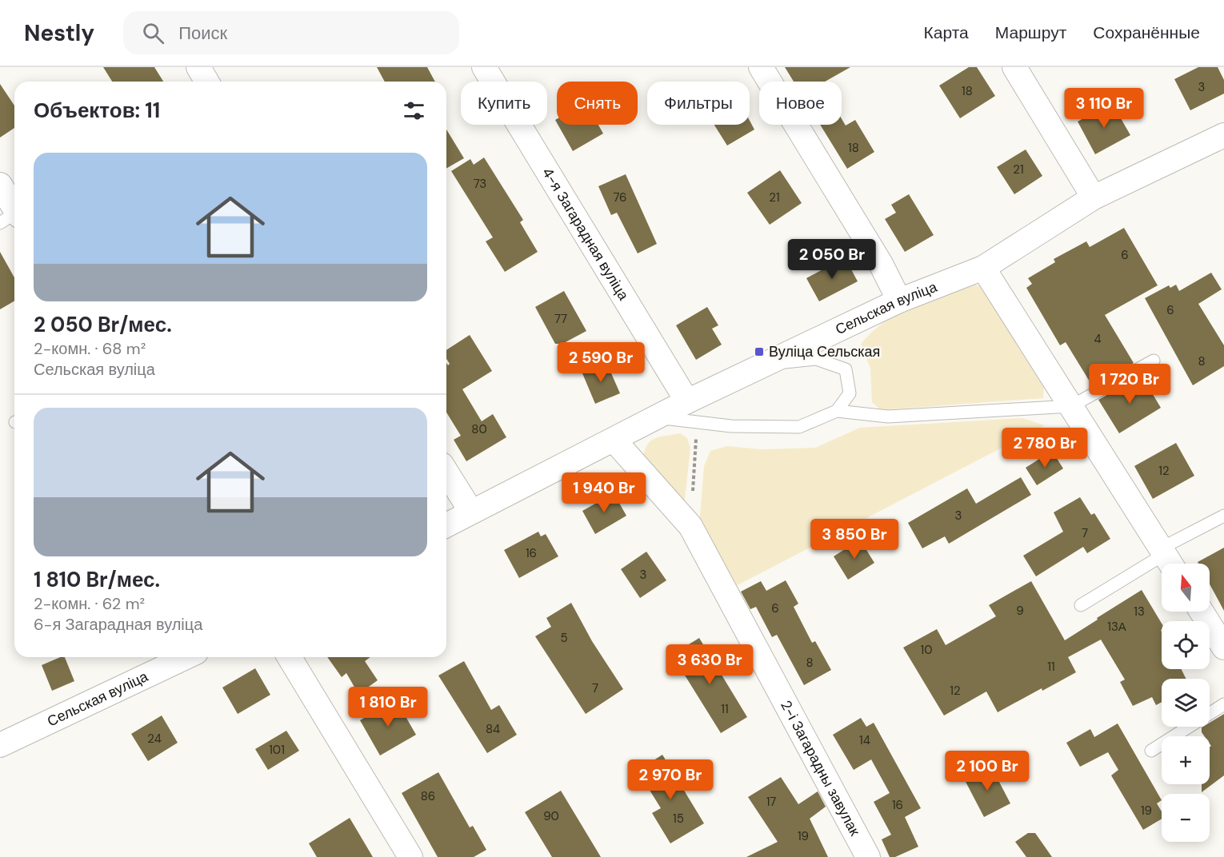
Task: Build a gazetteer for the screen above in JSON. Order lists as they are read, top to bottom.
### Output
{
  "streets": {
    "street": ["4-я Загарадная вуліца", "Сельская вуліца", "2-і Загарадны завулак"]
  },
  "crossings": [
    ["4-я Загарадная вуліца", "Сельская вуліца"],
    ["Сельская вуліца", "2-і Загарадны завулак"]
  ],
  "places": {
    "transit": ["Вуліца Сельская"]
  },
  "house_numbers": [
    "3",
    "18",
    "18",
    "21",
    "73",
    "76",
    "21",
    "6",
    "6",
    "77",
    "4",
    "8",
    "80",
    "12",
    "3",
    "7",
    "16",
    "3",
    "6",
    "9",
    "13",
    "13А",
    "5",
    "10",
    "8",
    "11",
    "7",
    "12",
    "11",
    "84",
    "24",
    "14",
    "101",
    "86",
    "17",
    "16",
    "19",
    "90",
    "15",
    "19"
  ],
  "north": "top",
  "page": {
    "header": "Nestly",
    "search": "Поиск",
    "nav": ["Карта", "Маршрут", "Сохранённые"],
    "chip": [
      "Купить",
      "Снять",
      "Фильтры",
      "Новое"
    ],
    "heading": "Объектов: 11",
    "price": [
      "3 110 Br",
      "2 050 Br",
      "2 590 Br",
      "1 720 Br",
      "2 780 Br",
      "1 940 Br",
      "3 850 Br",
      "3 630 Br",
      "1 810 Br",
      "2 100 Br",
      "2 970 Br"
    ],
    "list": [
      {
        "name": "2 050 Br/мес.",
        "note": "2-комн. · 68 m² · Сельская вуліца"
      },
      {
        "name": "1 810 Br/мес.",
        "note": "2-комн. · 62 m² · 6-я Загарадная вуліца"
      }
    ],
    "map_buttons": ["+", "−"]
  }
}
